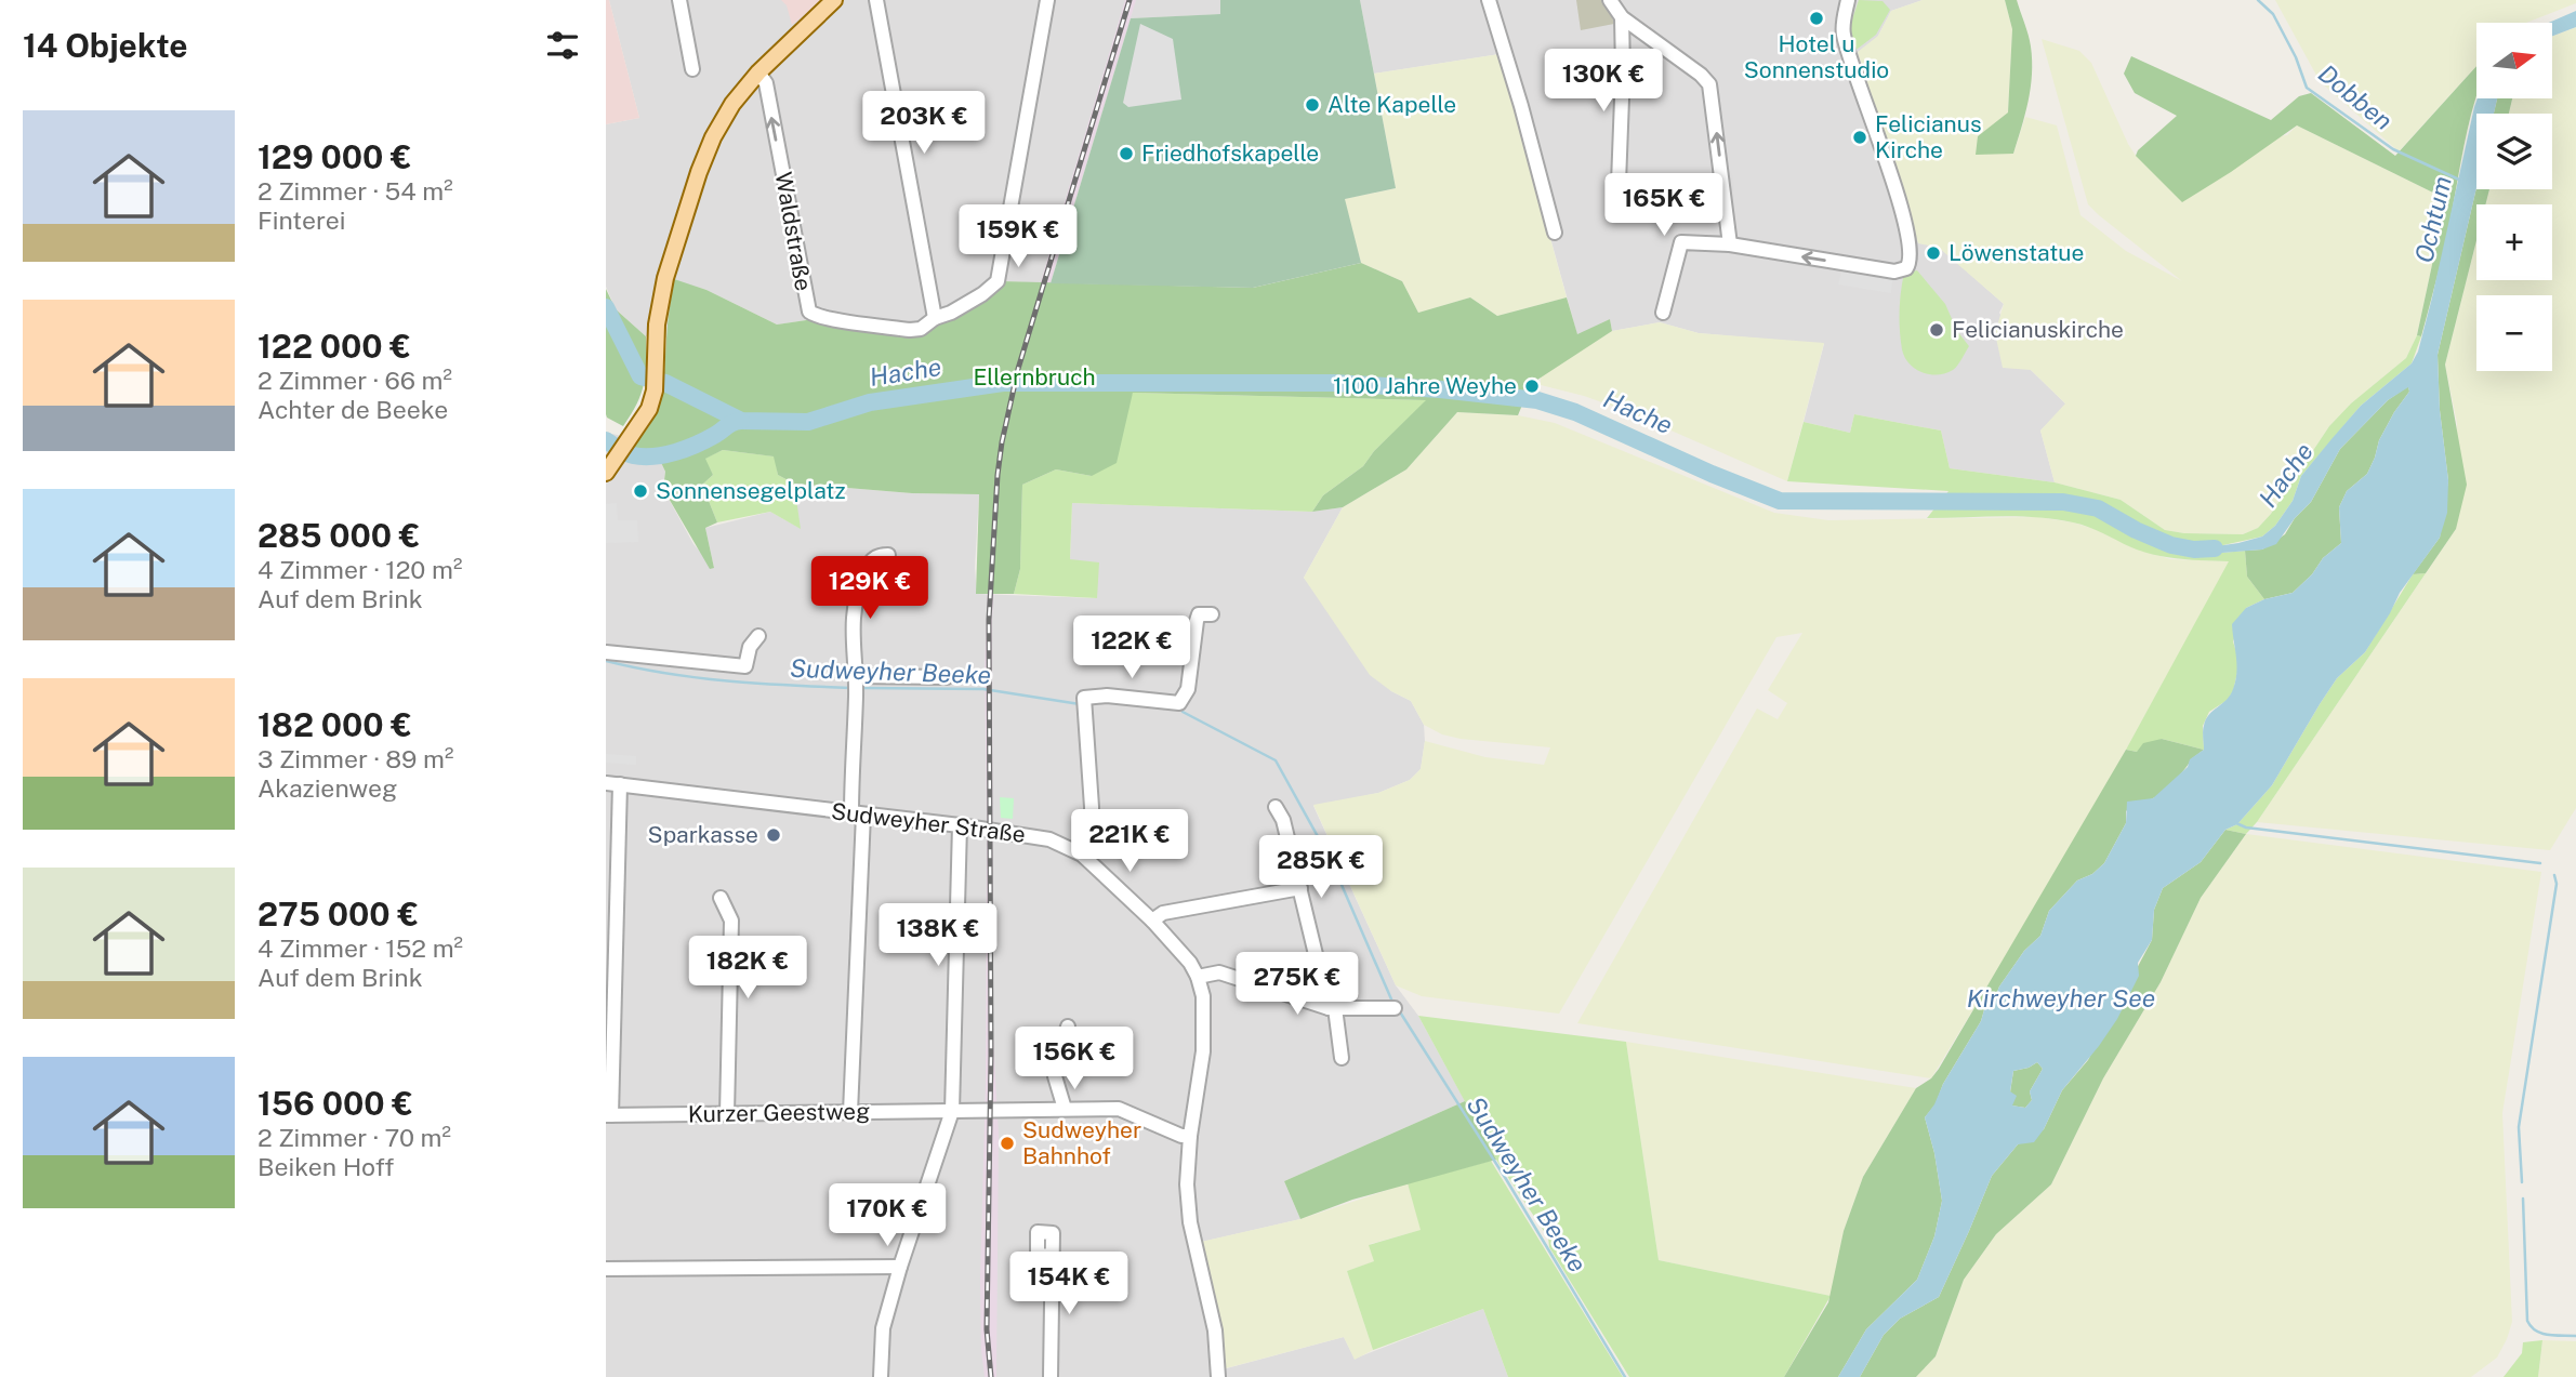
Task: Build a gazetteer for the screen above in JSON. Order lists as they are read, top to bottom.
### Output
{
  "streets": {
    "street": ["Waldstraße", "Sudweyher Straße", "Kurzer Geestweg"]
  },
  "crossings": [
    ["Sudweyher Straße", "Kurzer Geestweg"]
  ],
  "one_way": ["Waldstraße"],
  "water": [
    "Dobben",
    "Ochtum",
    "Hache",
    "Sudweyher Beeke",
    "Kirchweyher See"
  ],
  "parks": ["Ellernbruch"],
  "places": [
    "Hotel u Sonnenstudio",
    "Alte Kapelle",
    "Felicianus Kirche",
    "Friedhofskapelle",
    "Löwenstatue",
    "Felicianuskirche",
    "1100 Jahre Weyhe",
    "Sonnensegelplatz",
    "Sparkasse",
    "Sudweyher Bahnhof"
  ],
  "north": "right",
  "page": {
    "heading": "14 Objekte",
    "map_buttons": ["+", "−"],
    "price": [
      "130K €",
      "203K €",
      "165K €",
      "159K €",
      "129K €",
      "122K €",
      "221K €",
      "285K €",
      "138K €",
      "182K €",
      "275K €",
      "156K €",
      "170K €",
      "154K €"
    ],
    "list": [
      {
        "name": "129 000 €",
        "note": "2 Zimmer · 54 m² · Finterei"
      },
      {
        "name": "122 000 €",
        "note": "2 Zimmer · 66 m² · Achter de Beeke"
      },
      {
        "name": "285 000 €",
        "note": "4 Zimmer · 120 m² · Auf dem Brink"
      },
      {
        "name": "182 000 €",
        "note": "3 Zimmer · 89 m² · Akazienweg"
      },
      {
        "name": "275 000 €",
        "note": "4 Zimmer · 152 m² · Auf dem Brink"
      },
      {
        "name": "156 000 €",
        "note": "2 Zimmer · 70 m² · Beiken Hoff"
      }
    ]
  }
}
